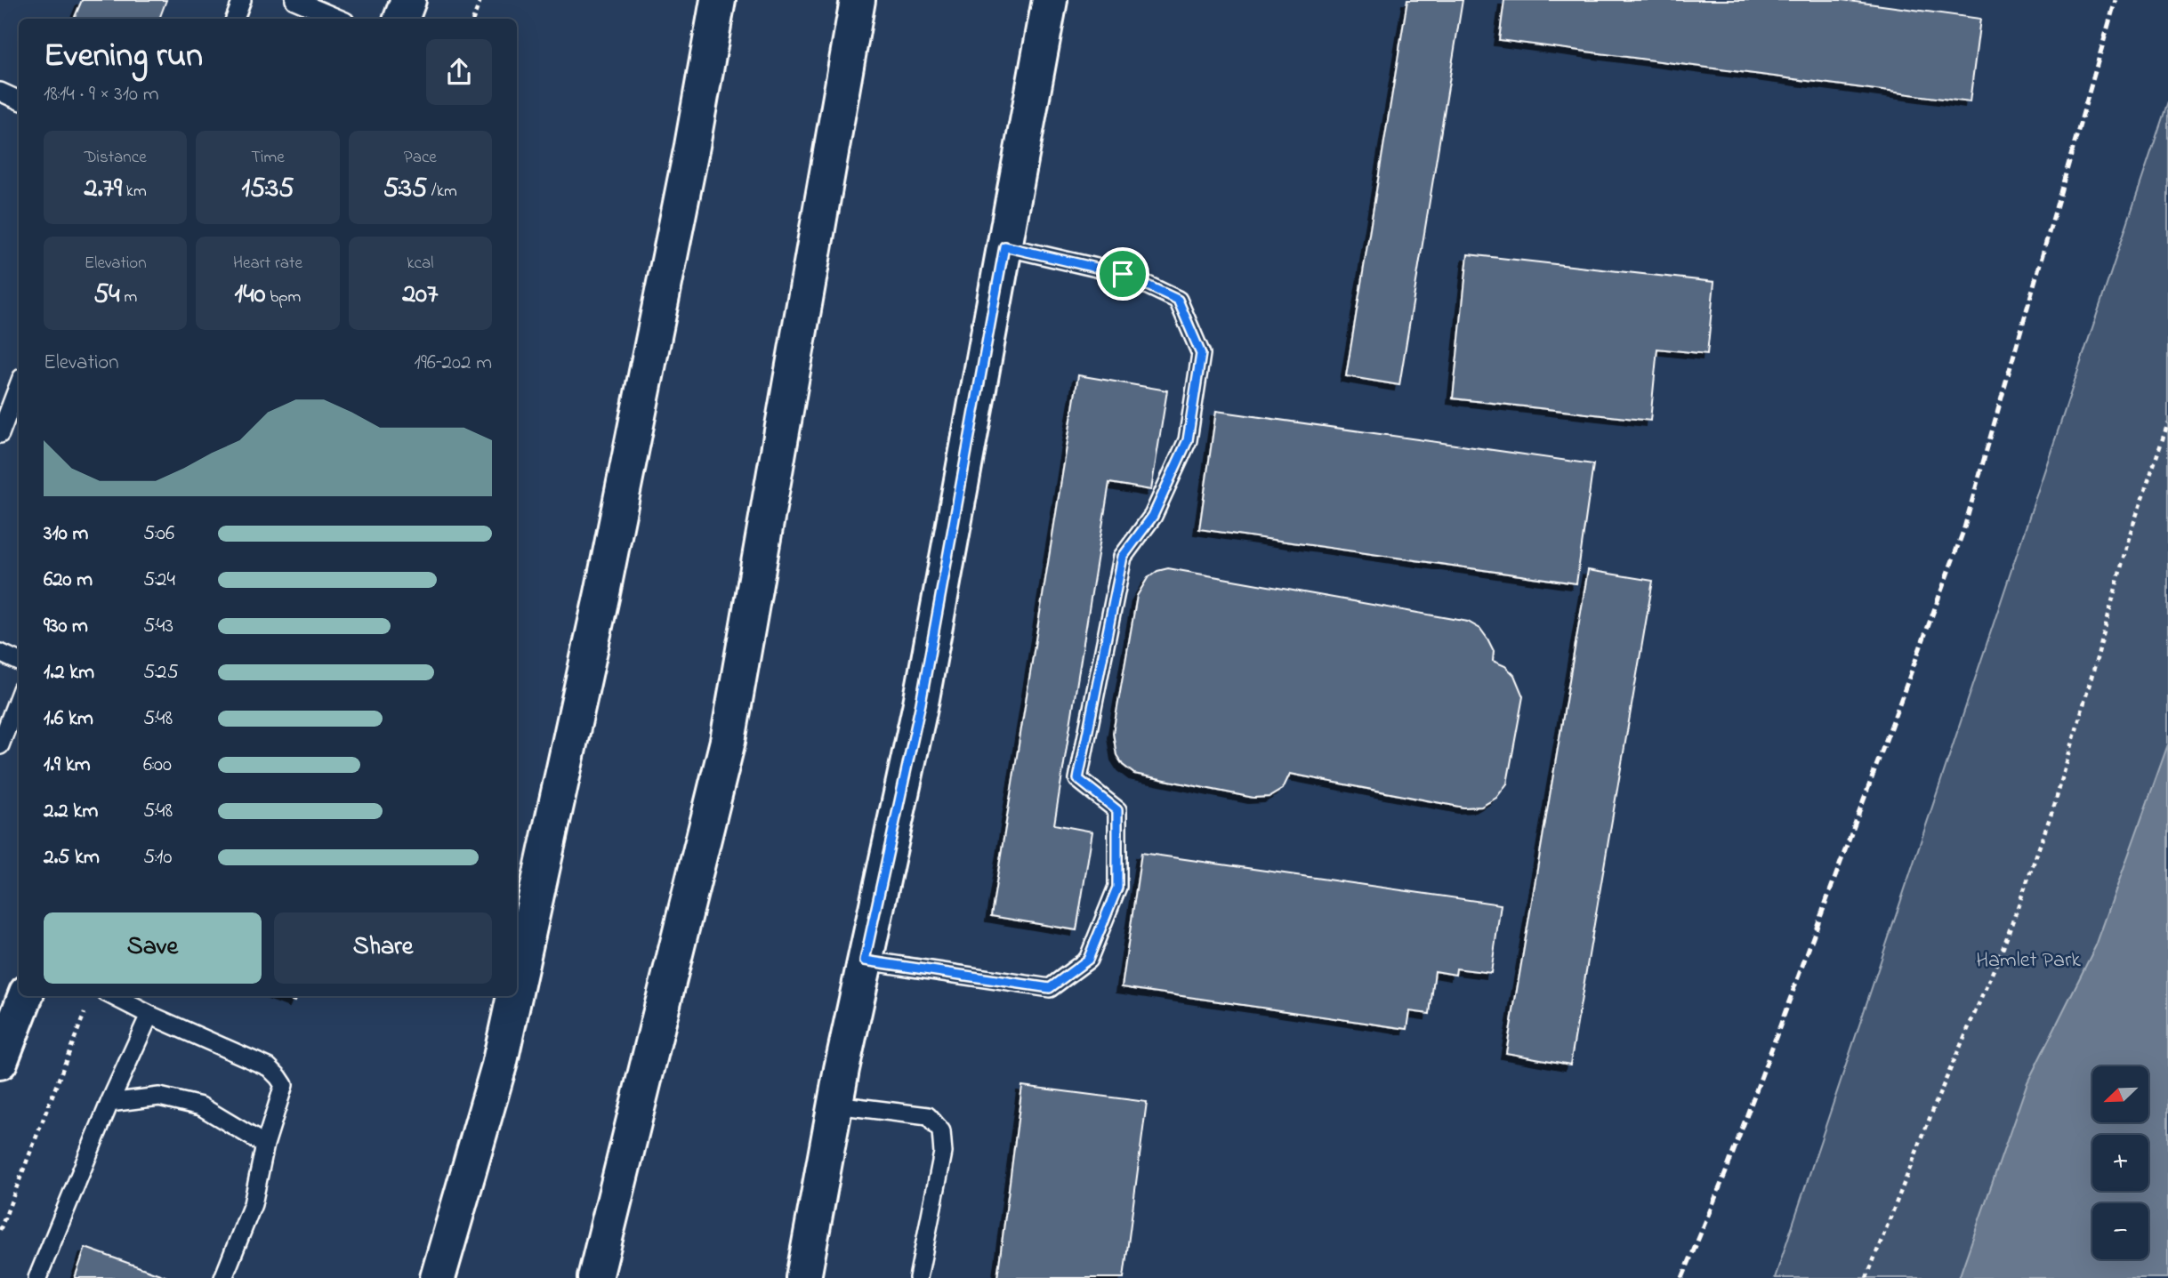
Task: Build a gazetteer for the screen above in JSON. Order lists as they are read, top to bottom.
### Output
{
  "parks": ["Hamlet Park"],
  "north": "bottom left",
  "page": {
    "heading": ["Evening run", "18:14 · 9 × 310 m"],
    "stats": [
      ["Distance", "2.79 km"],
      ["Time", "15:35"],
      ["Pace", "5:35 /km"],
      ["Elevation", "54 m"],
      ["Heart rate", "140 bpm"],
      ["kcal", "207"]
    ],
    "chart": ["Elevation", "196–202 m"],
    "list": [
      {
        "name": "310 m",
        "note": "5:06"
      },
      {
        "name": "620 m",
        "note": "5:24"
      },
      {
        "name": "930 m",
        "note": "5:43"
      },
      {
        "name": "1.2 km",
        "note": "5:25"
      },
      {
        "name": "1.6 km",
        "note": "5:48"
      },
      {
        "name": "1.9 km",
        "note": "6:00"
      },
      {
        "name": "2.2 km",
        "note": "5:48"
      },
      {
        "name": "2.5 km",
        "note": "5:10"
      }
    ],
    "buttons": ["Save", "Share"],
    "map_buttons": ["+", "−"]
  }
}
